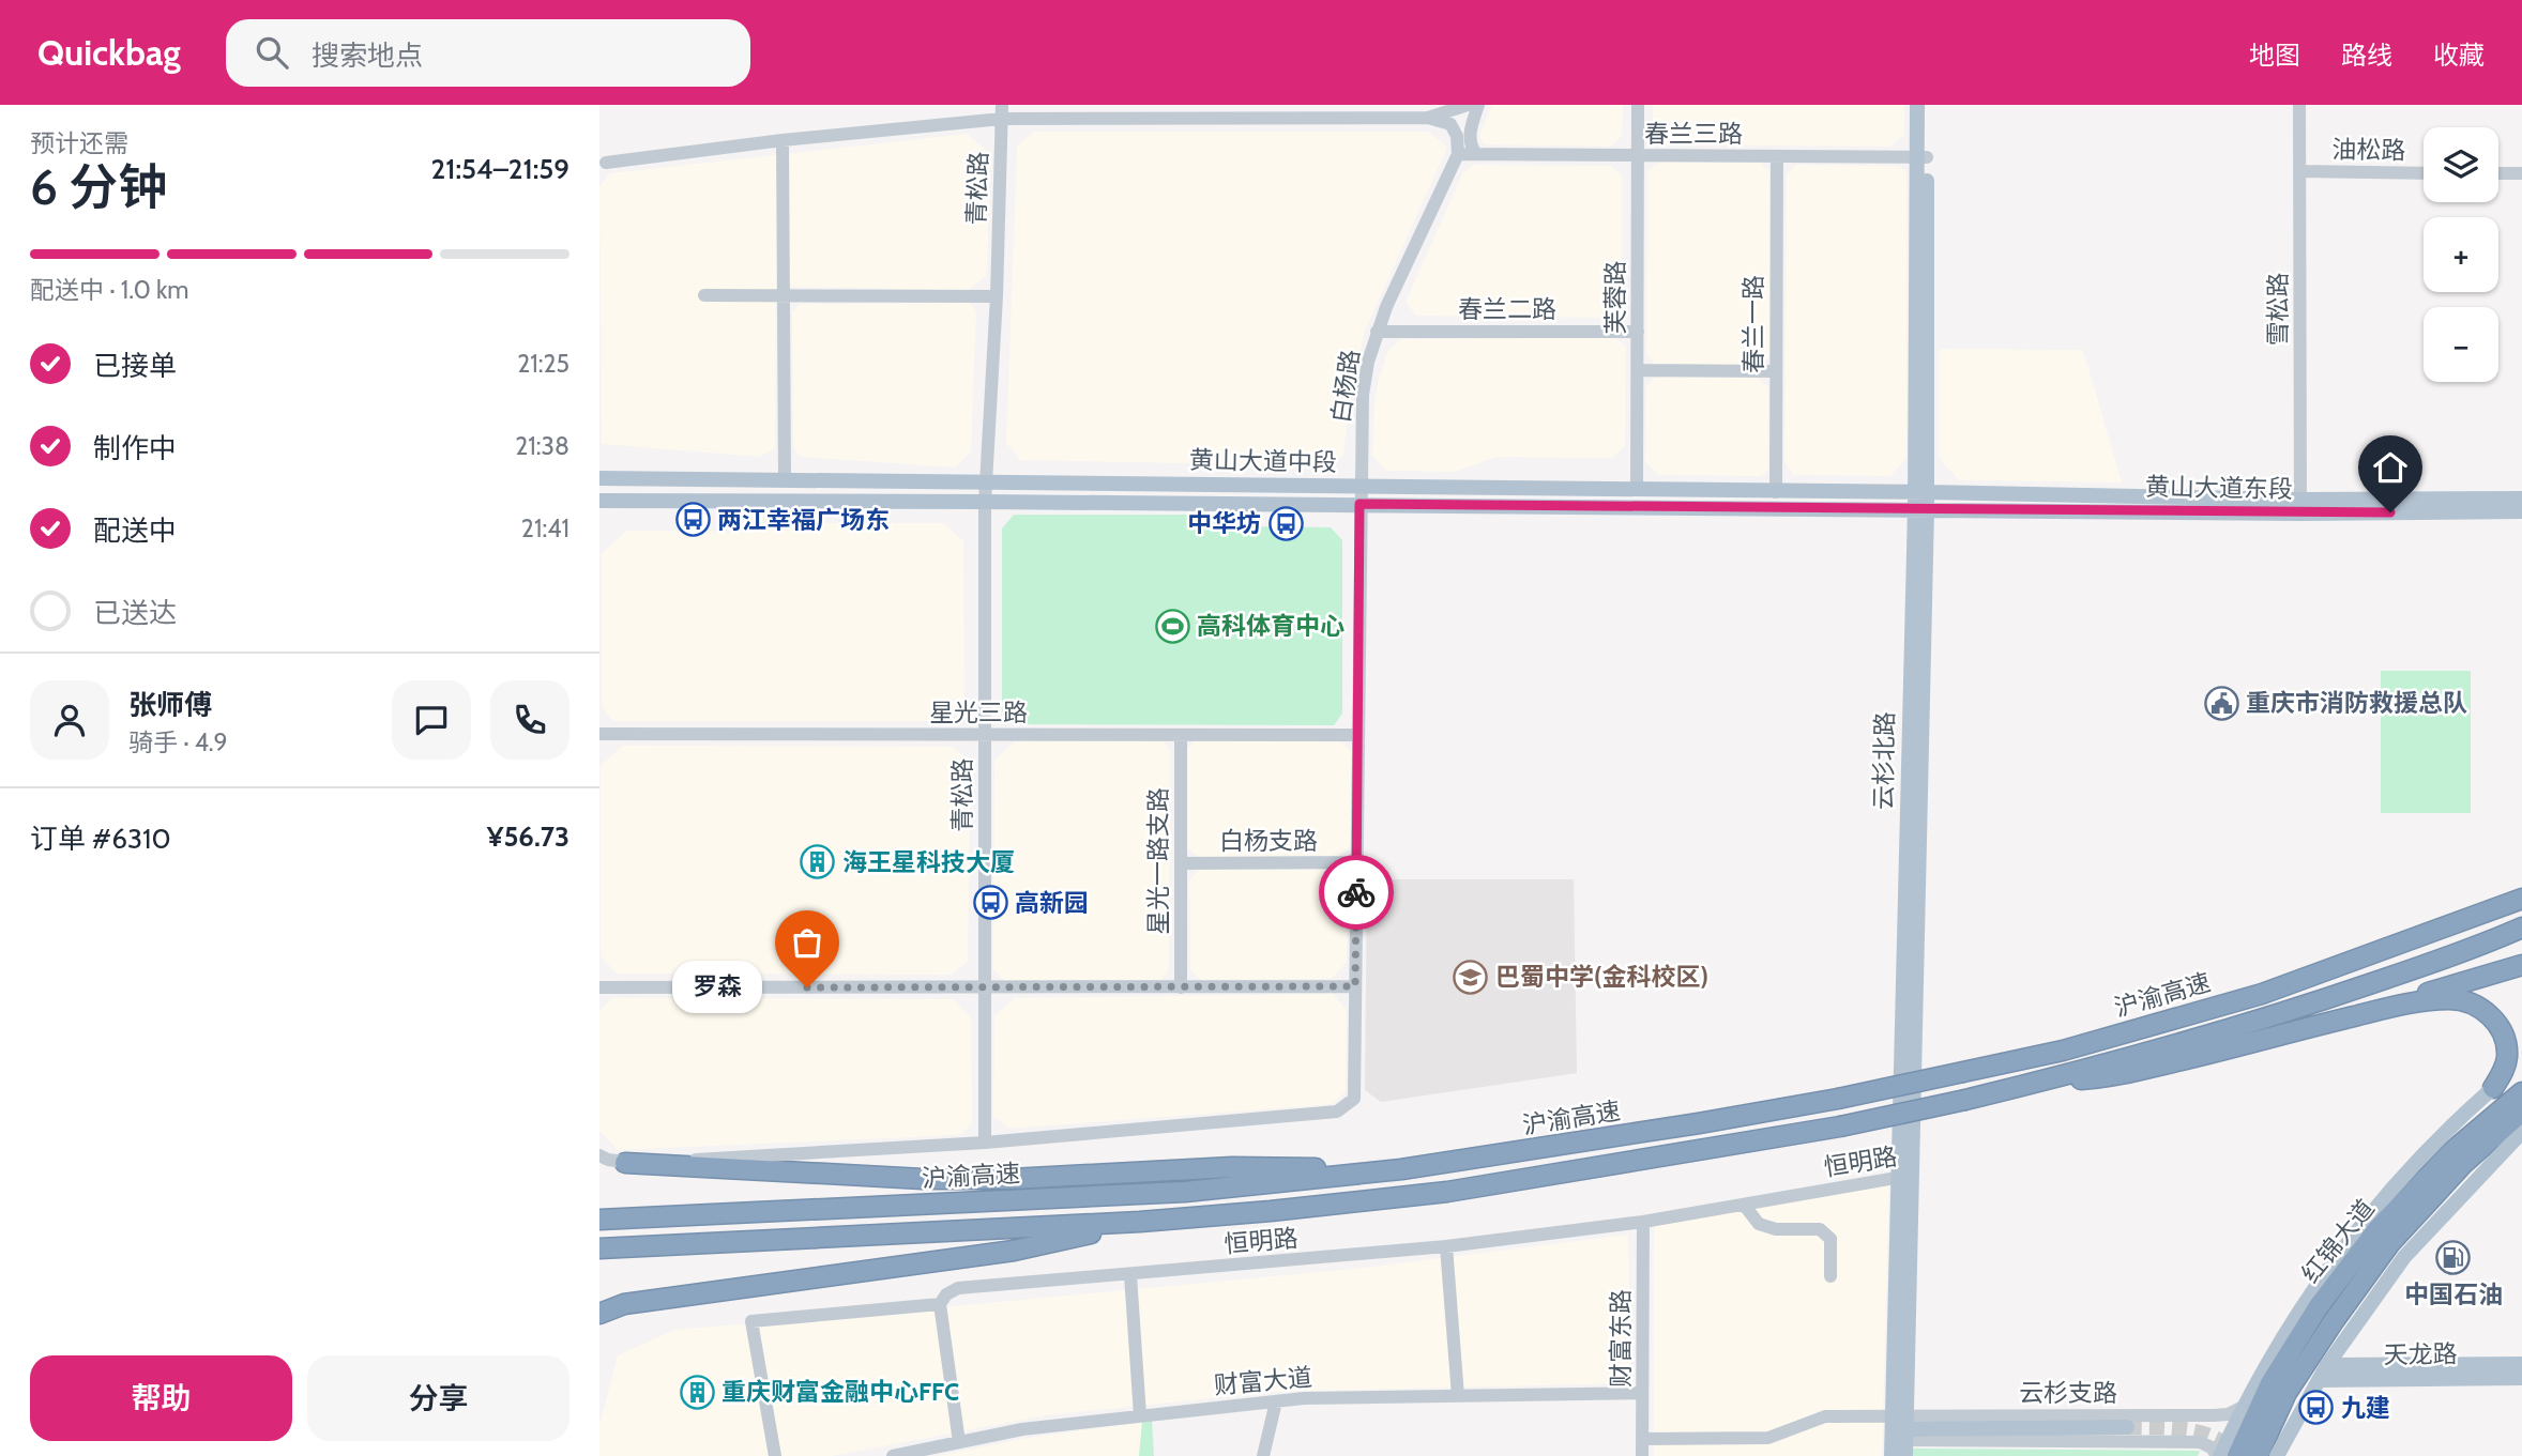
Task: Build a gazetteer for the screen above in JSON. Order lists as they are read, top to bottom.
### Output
{
  "streets": {
    "highway": ["沪渝高速", "红锦大道"],
    "main road": [
      "黄山大道中段",
      "黄山大道东段",
      "云杉北路",
      "天龙路"
    ],
    "street": [
      "春兰三路",
      "油松路",
      "青松路",
      "芙蓉路",
      "春兰二路",
      "雪松路",
      "春兰一路",
      "白杨路",
      "星光三路",
      "白杨支路",
      "星光一路支路",
      "恒明路",
      "财富东路",
      "财富大道",
      "云杉支路"
    ]
  },
  "crossings": [
    ["春兰三路", "芙蓉路"],
    ["春兰三路", "春兰一路"],
    ["春兰三路", "白杨路"],
    ["春兰三路", "云杉北路"],
    ["油松路", "雪松路"],
    ["青松路", "白杨路"],
    ["青松路", "黄山大道中段"],
    ["青松路", "星光三路"],
    ["芙蓉路", "春兰二路"],
    ["芙蓉路", "黄山大道中段"],
    ["春兰二路", "白杨路"],
    ["雪松路", "黄山大道东段"],
    ["春兰一路", "黄山大道中段"],
    ["白杨路", "黄山大道中段"],
    ["白杨路", "星光三路"],
    ["白杨路", "白杨支路"],
    ["黄山大道中段", "黄山大道东段"],
    ["黄山大道中段", "云杉北路"],
    ["黄山大道东段", "云杉北路"],
    ["星光三路", "星光一路支路"],
    ["云杉北路", "恒明路"],
    ["云杉北路", "云杉支路"],
    ["白杨支路", "星光一路支路"],
    ["恒明路", "财富东路"],
    ["红锦大道", "云杉支路"],
    ["财富东路", "财富大道"]
  ],
  "places": {
    "bus stop": [
      "两江幸福广场东",
      "中华坊",
      "高新园",
      "九建"
    ],
    "sports": ["高科体育中心"],
    "public building": ["重庆市消防救援总队"],
    "building": ["海王星科技大厦", "重庆财富金融中心FFC"],
    "school or university": ["巴蜀中学(金科校区)"],
    "other": ["罗森"],
    "fuel station": ["中国石油"]
  },
  "page": {
    "header": "Quickbag",
    "search": "搜索地点",
    "nav": ["地图", "路线", "收藏"],
    "heading": ["6 分钟", "预计还需", "21:54–21:59"],
    "panel": [
      "张师傅",
      "骑手 · 4.9",
      "订单 #6310",
      "¥56.73"
    ],
    "map_buttons": ["+", "−"],
    "bar": "配送中 · 1.0 km",
    "list": [
      ["已接单", "21:25"],
      ["制作中", "21:38"],
      ["配送中", "21:41"],
      "已送达"
    ],
    "bubble": "罗森",
    "buttons": ["帮助", "分享"]
  }
}
